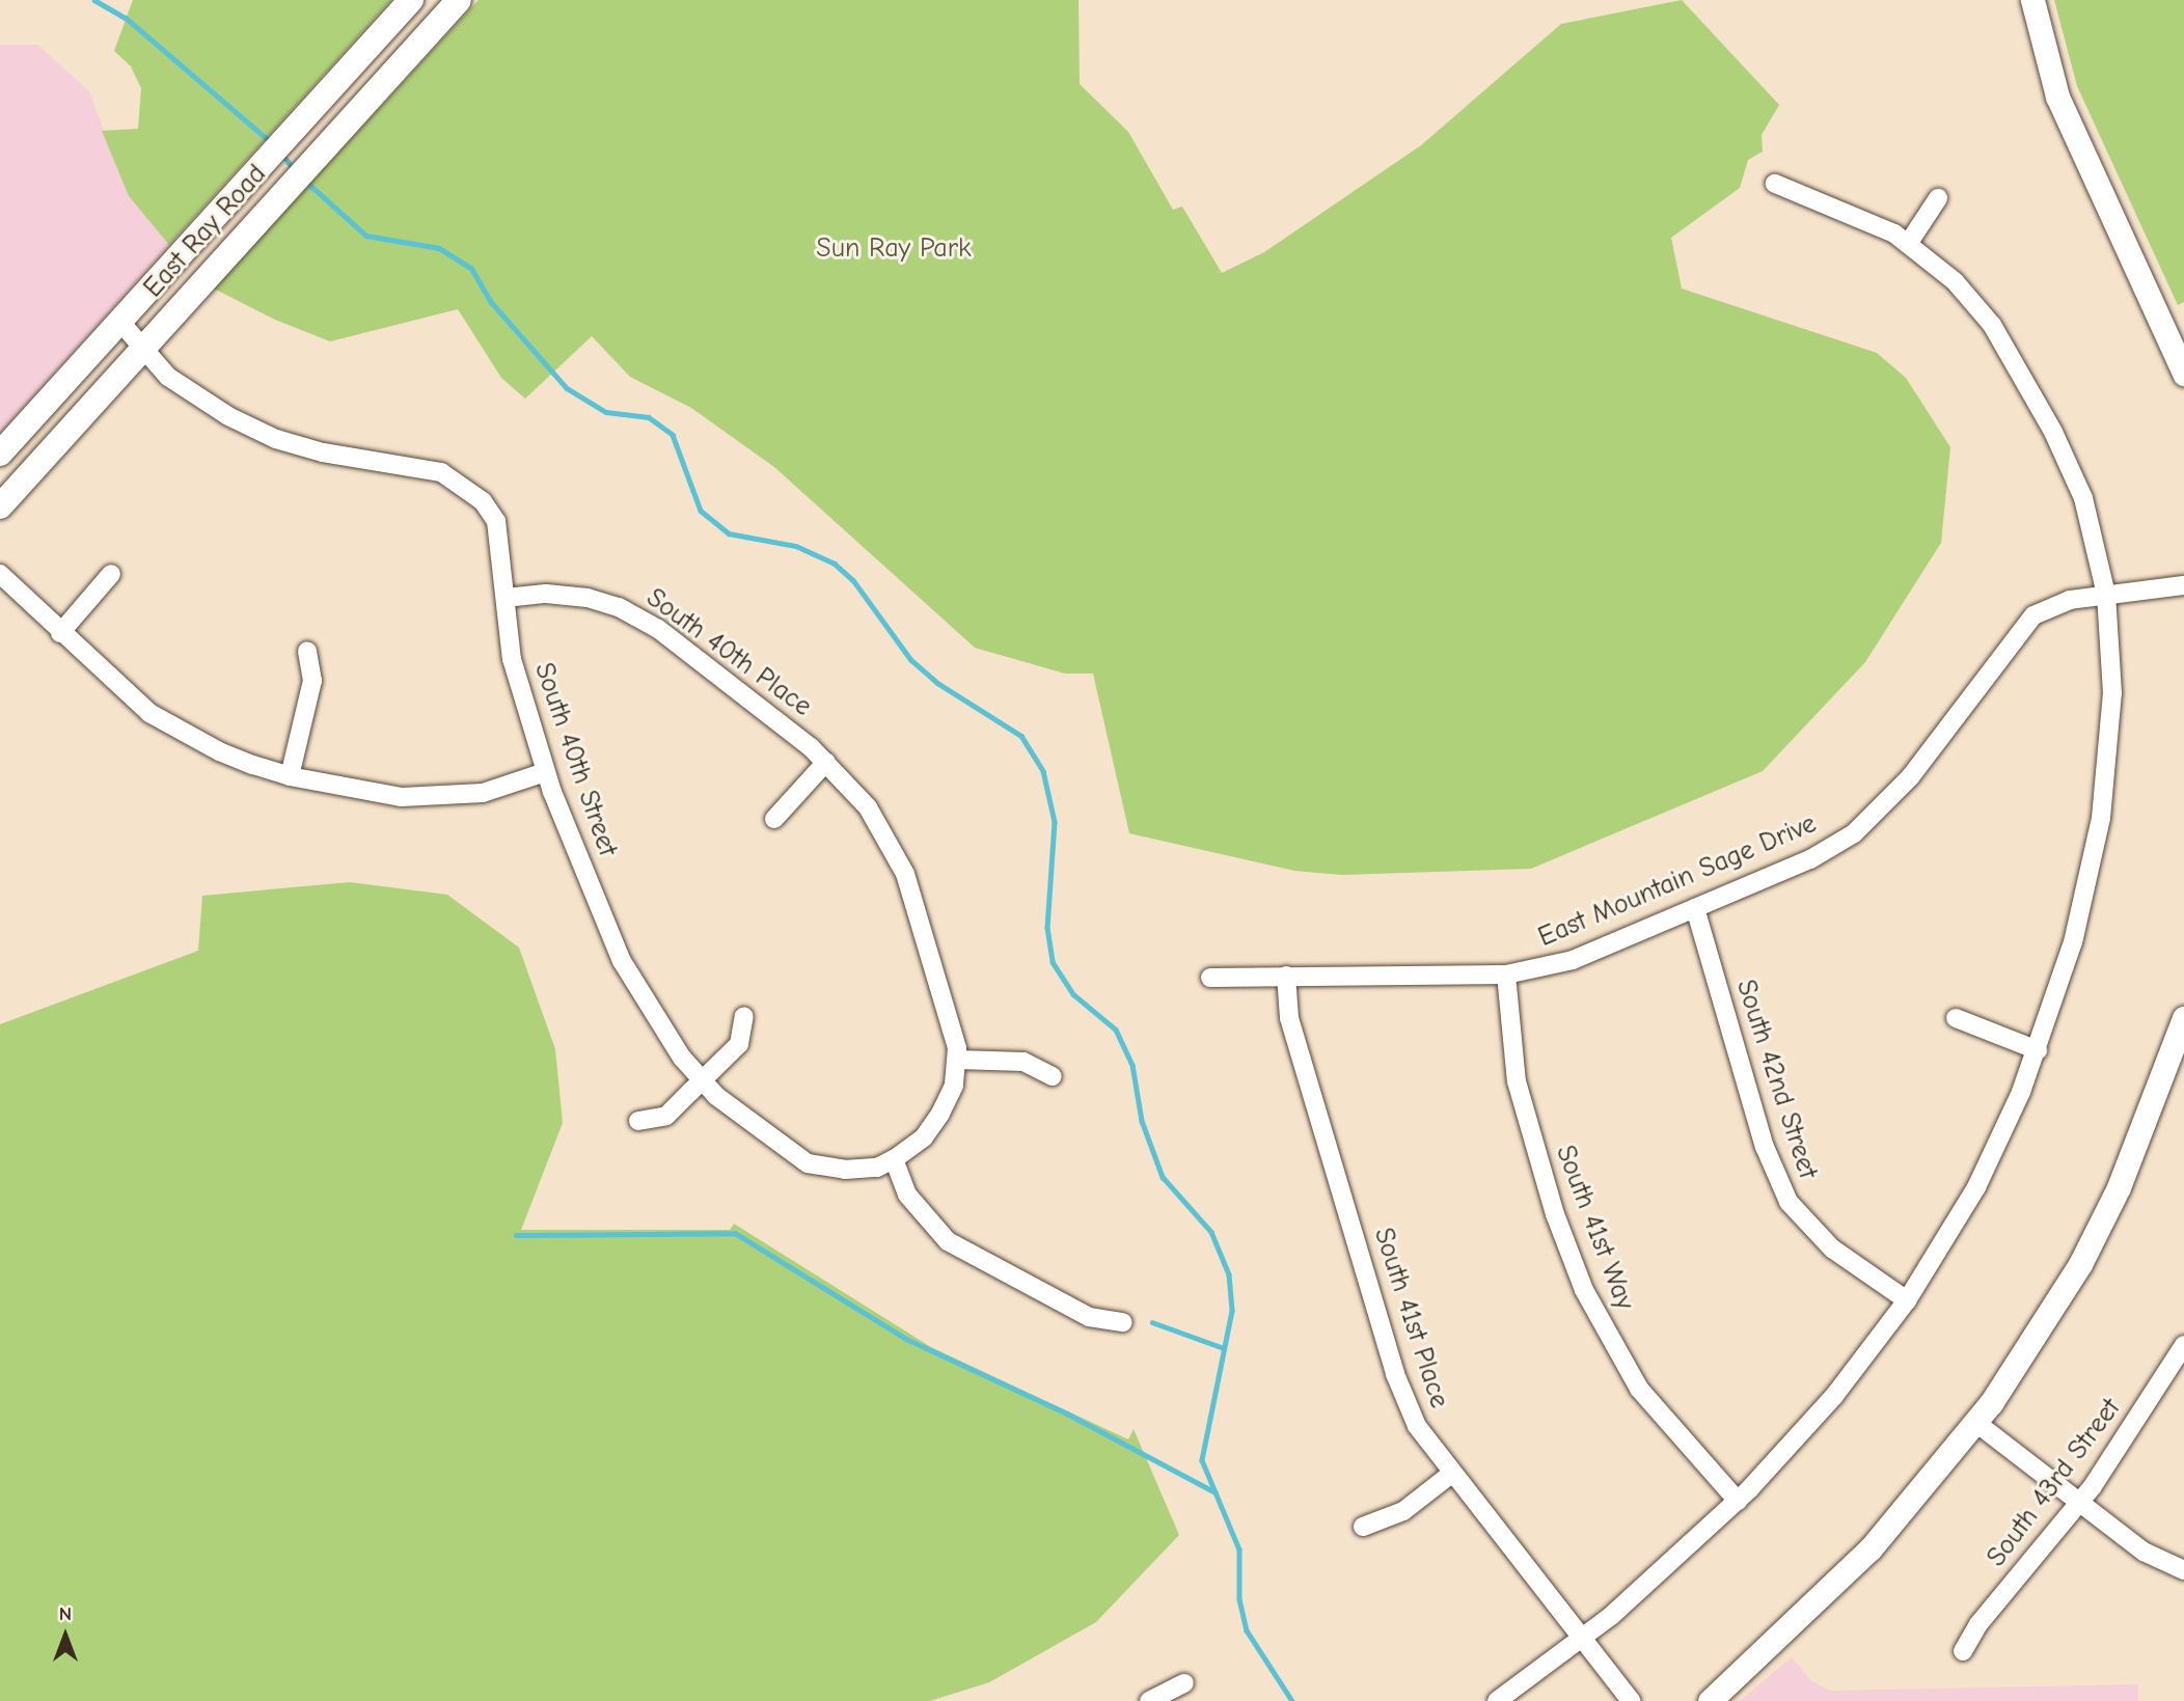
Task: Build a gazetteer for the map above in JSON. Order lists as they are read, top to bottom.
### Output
{
  "streets": {
    "main road": ["East Ray Road"],
    "street": [
      "South 40th Place",
      "South 40th Street",
      "East Mountain Sage Drive",
      "South 42nd Street",
      "South 41st Way",
      "South 41st Place",
      "South 43rd Street"
    ]
  },
  "crossings": [
    ["East Ray Road", "South 40th Street"],
    ["South 40th Place", "South 40th Street"],
    ["East Mountain Sage Drive", "South 42nd Street"],
    ["East Mountain Sage Drive", "South 41st Way"],
    ["East Mountain Sage Drive", "South 41st Place"]
  ],
  "parks": ["Sun Ray Park"],
  "north": "top"
}
